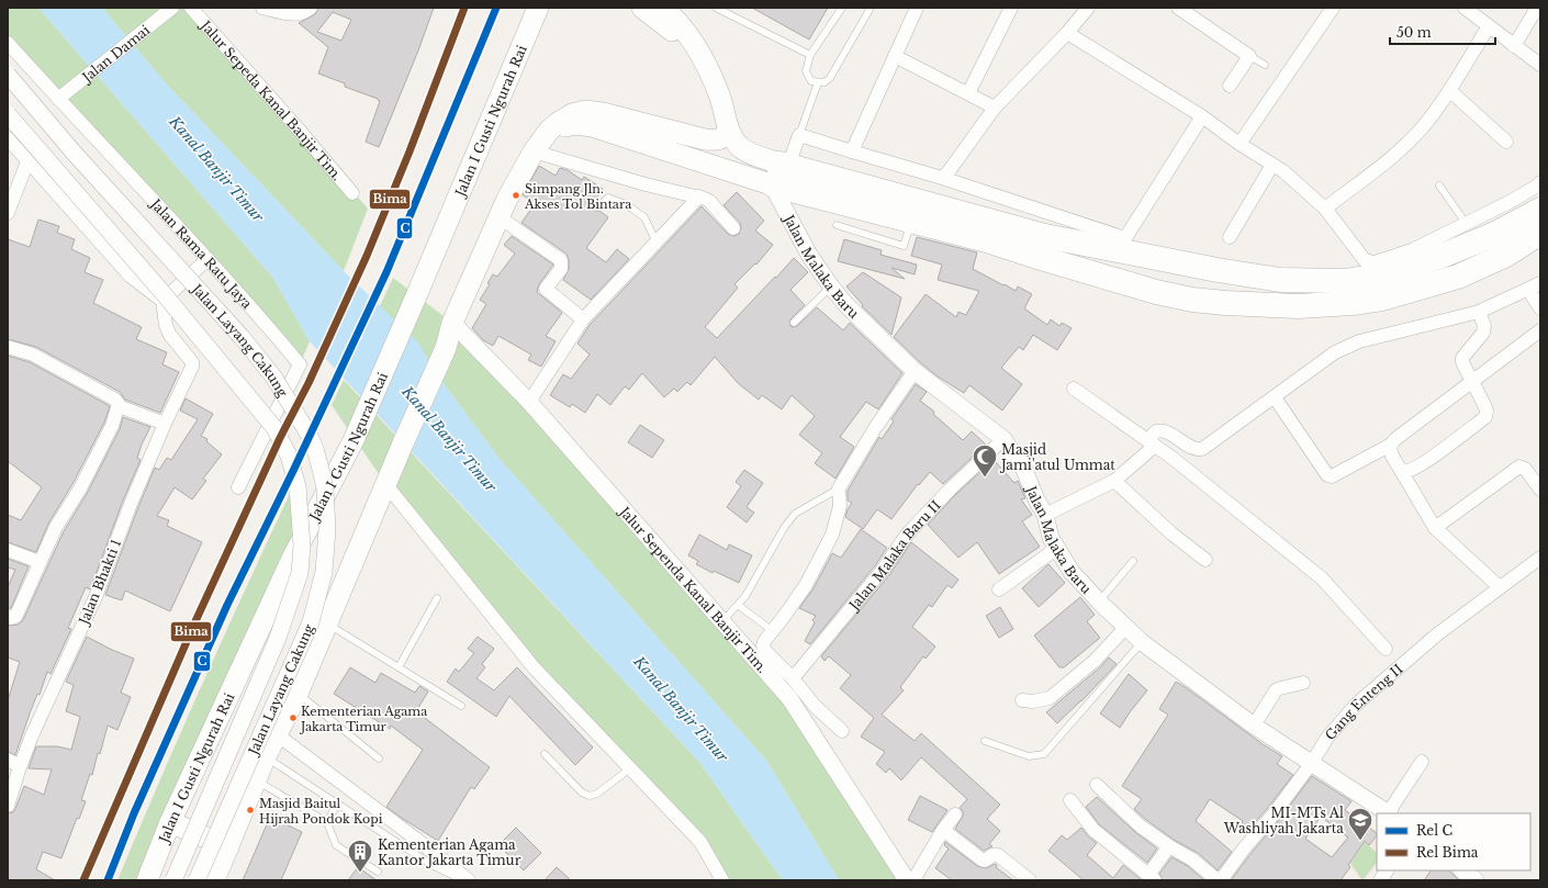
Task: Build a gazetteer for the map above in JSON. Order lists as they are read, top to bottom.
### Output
{
  "streets": {
    "main road": ["Jalan I Gusti Ngurah Rai"],
    "street": [
      "Jalan Damai",
      "Jalur Sepeda Kanal Banjir Tim.",
      "Jalan Rama Ratu Jaya",
      "Jalan Malaka Baru",
      "Jalan Layang Cakung",
      "Jalan Malaka Baru II",
      "Jalan Bhakti 1",
      "Jalur Sependa Kanal Banjir Tim.",
      "Gang Enteng II"
    ]
  },
  "crossings": [
    ["Jalan Damai", "Jalan Rama Ratu Jaya"],
    ["Jalan Malaka Baru", "Jalan Malaka Baru II"],
    ["Jalan Malaka Baru", "Gang Enteng II"]
  ],
  "water": ["Kanal Banjir Timur"],
  "places": {
    "other": ["Simpang Jln. Akses Tol Bintara", "Kementerian Agama Jakarta Timur", "Masjid Baitul Hijrah Pondok Kopi"],
    "mosque": ["Masjid Jami'atul Ummat"],
    "school or university": ["MI-MTs Al Washliyah Jakarta"],
    "building": ["Kementerian Agama Kantor Jakarta Timur"]
  },
  "lines": ["rail line C", "rail line Bima"],
  "legend": ["Rel C", "Rel Bima"],
  "scale_bar": "50 m"
}
